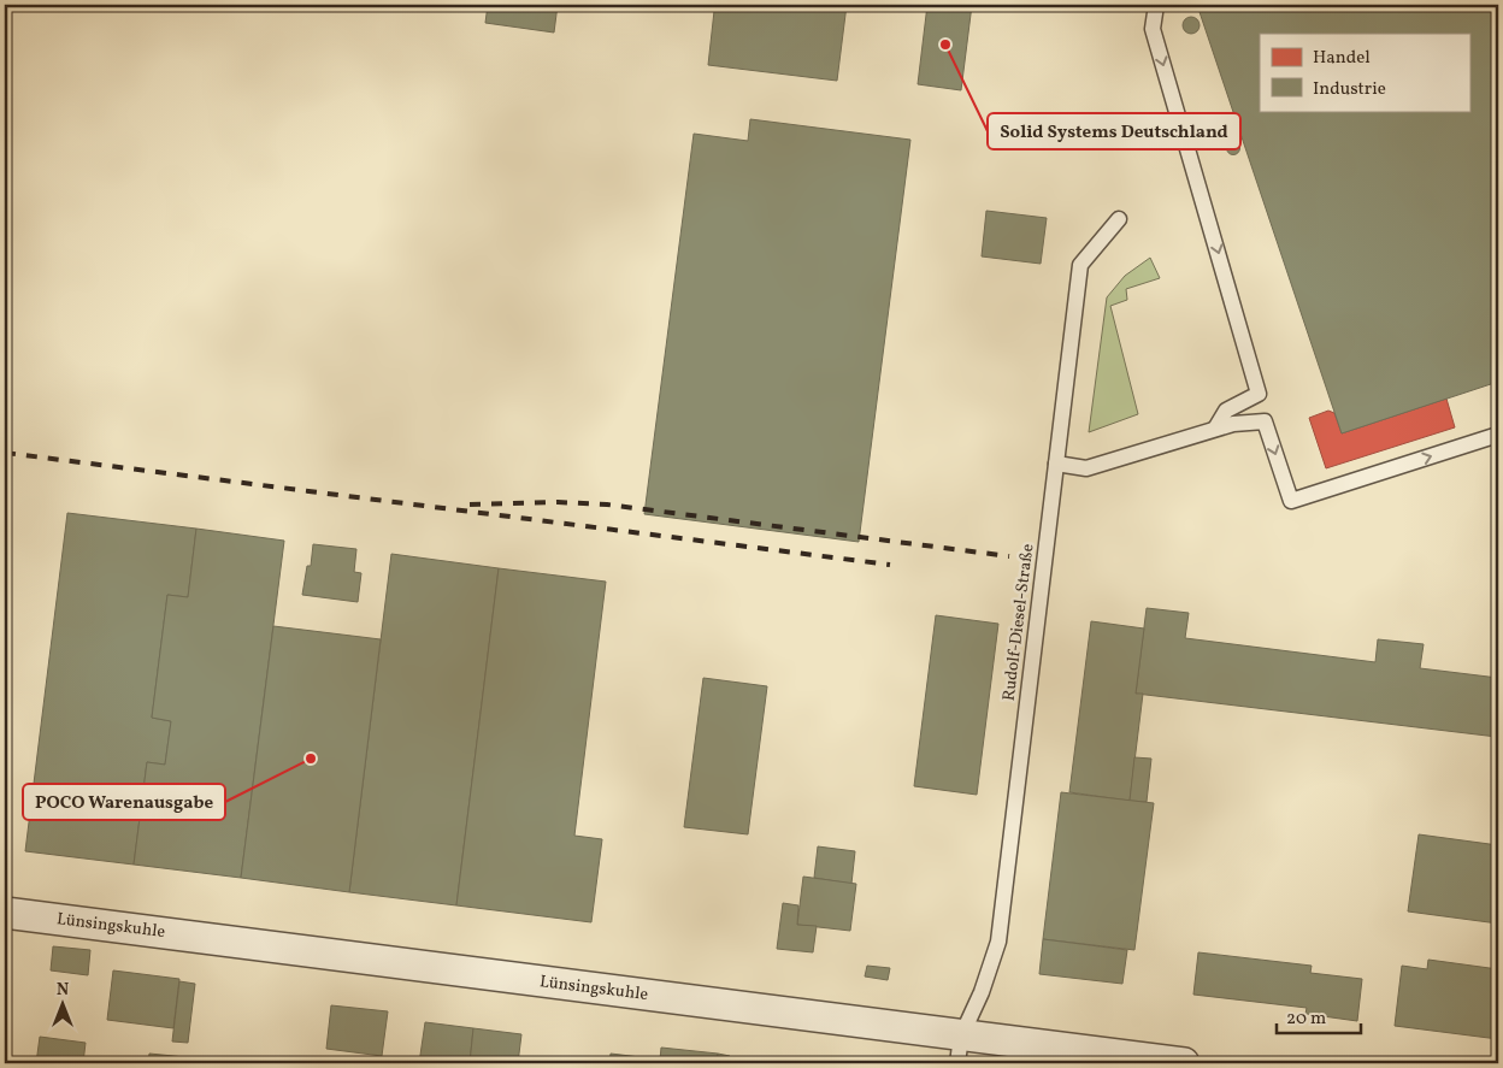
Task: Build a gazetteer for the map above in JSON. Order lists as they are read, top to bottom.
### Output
{
  "streets": {
    "street": ["Lünsingskuhle"],
    "lane": ["Rudolf-Diesel-Straße"]
  },
  "crossings": [
    ["Rudolf-Diesel-Straße", "Lünsingskuhle"]
  ],
  "places": ["Solid Systems Deutschland", "POCO Warenausgabe"],
  "legend": ["Handel", "Industrie"],
  "scale_bar": "20 m",
  "north": "top"
}
